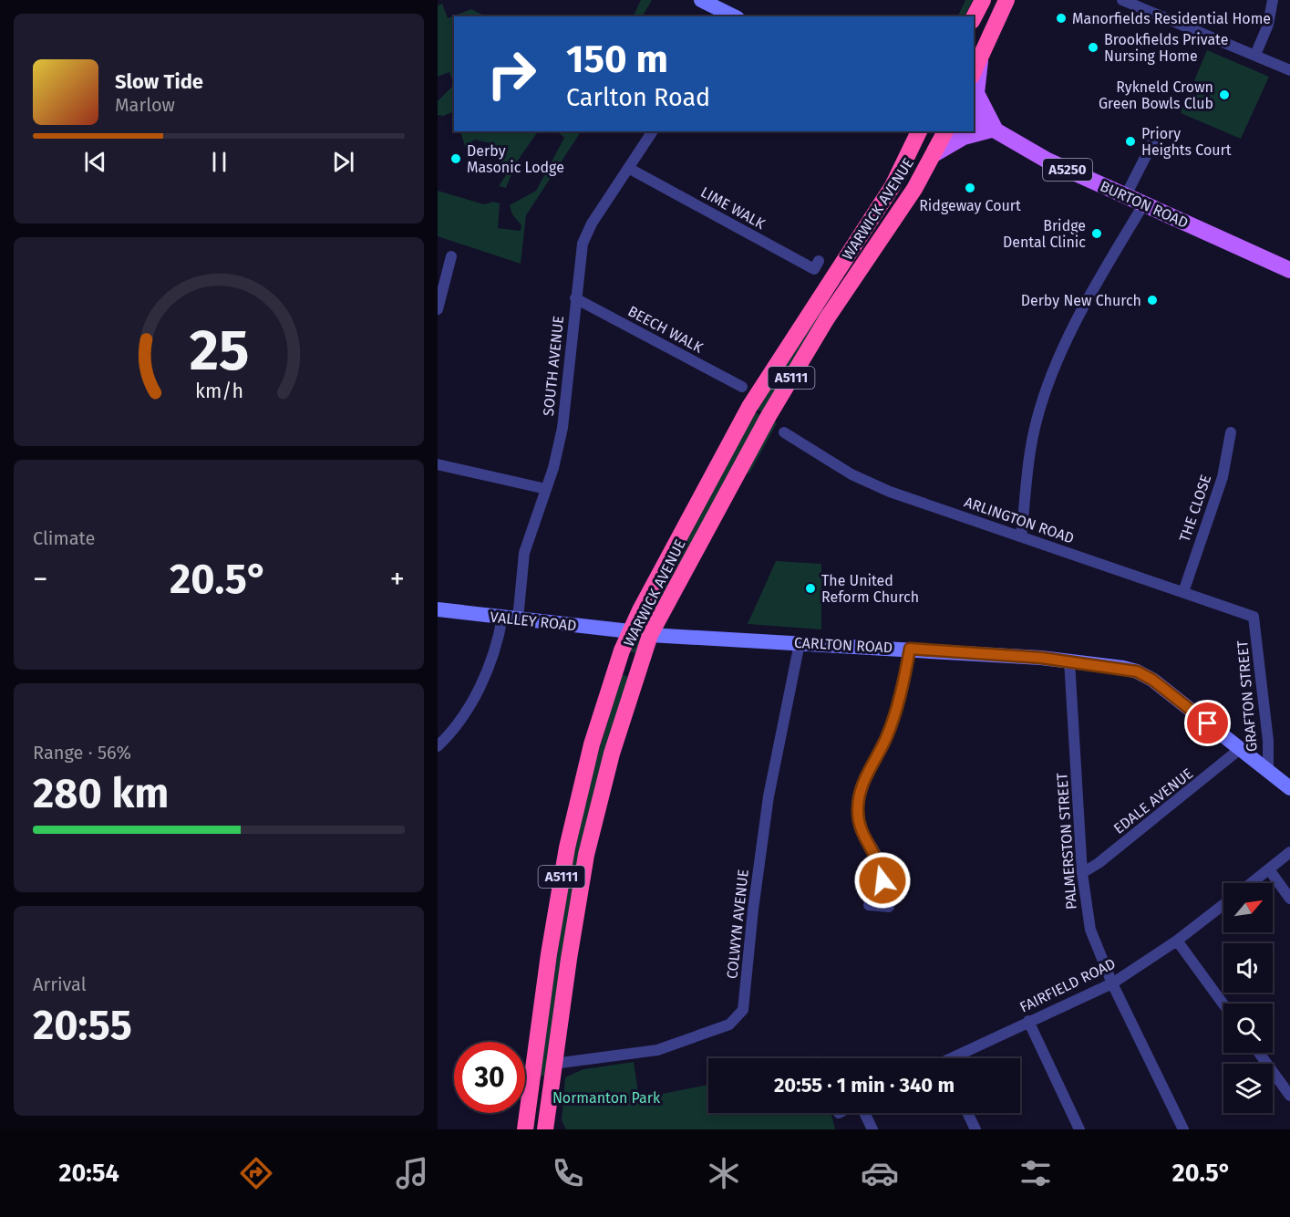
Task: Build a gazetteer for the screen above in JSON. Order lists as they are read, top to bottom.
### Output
{
  "streets": {
    "highway": ["WARWICK AVENUE", "A5111"],
    "main road": ["A5250", "BURTON ROAD"],
    "street": [
      "LIME WALK",
      "BEECH WALK",
      "SOUTH AVENUE",
      "THE CLOSE",
      "ARLINGTON ROAD",
      "VALLEY ROAD",
      "CARLTON ROAD",
      "GRAFTON STREET",
      "EDALE AVENUE",
      "PALMERSTON STREET",
      "COLWYN AVENUE",
      "FAIRFIELD ROAD"
    ]
  },
  "crossings": [
    ["LIME WALK", "SOUTH AVENUE"],
    ["WARWICK AVENUE", "A5111"],
    ["WARWICK AVENUE", "VALLEY ROAD"],
    ["WARWICK AVENUE", "CARLTON ROAD"],
    ["WARWICK AVENUE", "COLWYN AVENUE"],
    ["BEECH WALK", "SOUTH AVENUE"],
    ["SOUTH AVENUE", "VALLEY ROAD"],
    ["THE CLOSE", "ARLINGTON ROAD"],
    ["ARLINGTON ROAD", "GRAFTON STREET"],
    ["CARLTON ROAD", "GRAFTON STREET"],
    ["CARLTON ROAD", "EDALE AVENUE"],
    ["CARLTON ROAD", "PALMERSTON STREET"],
    ["CARLTON ROAD", "COLWYN AVENUE"],
    ["EDALE AVENUE", "PALMERSTON STREET"],
    ["PALMERSTON STREET", "FAIRFIELD ROAD"]
  ],
  "parks": ["Normanton Park"],
  "places": [
    "Manorfields Residential Home",
    "Brookfields Private Nursing Home",
    "Rykneld Crown Green Bowls Club",
    "Priory Heights Court",
    "Derby Masonic Lodge",
    "Ridgeway Court",
    "Bridge Dental Clinic",
    "Derby New Church",
    "The United Reform Church"
  ],
  "north": "top right",
  "page": {
    "turn": ["150 m", "Carlton Road"],
    "song": ["Slow Tide", "Marlow"],
    "tile": [
      "Climate",
      ["Range · 56%", "280 km"],
      ["Arrival", "20:55"]
    ],
    "heat": ["−", "20.5°", "+"],
    "limit": "30",
    "trip": "20:55 · 1 min · 340 m",
    "tabs": ["20:54", "20.5°"],
    "gauge": ["25", "km/h"]
  }
}
